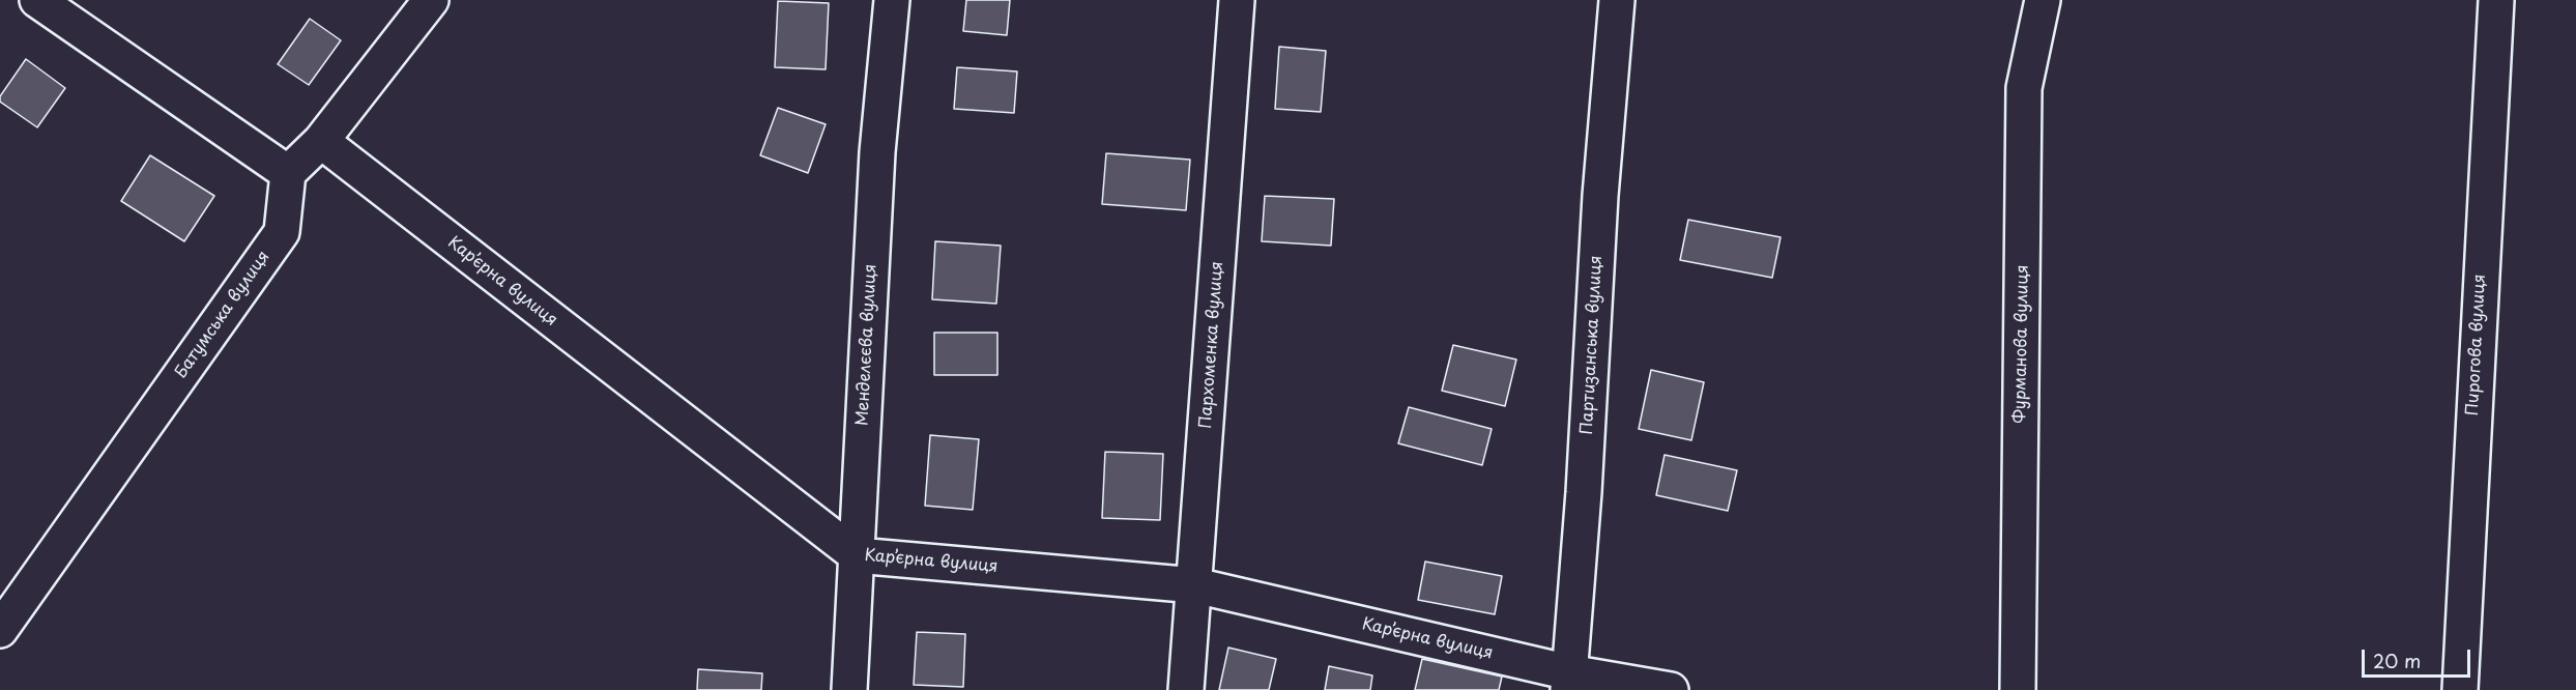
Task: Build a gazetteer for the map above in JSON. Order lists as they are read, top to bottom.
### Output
{
  "streets": {
    "street": [
      "Кар’єрна вулиця",
      "Батумська вулиця",
      "Фурманова вулиця",
      "Менделєєва вулиця",
      "Пархоменка вулиця",
      "Партизанська вулиця",
      "Пирогова вулиця"
    ]
  },
  "crossings": [
    ["Кар’єрна вулиця", "Менделєєва вулиця"],
    ["Кар’єрна вулиця", "Пархоменка вулиця"],
    ["Кар’єрна вулиця", "Партизанська вулиця"]
  ],
  "scale_bar": "20 m"
}
